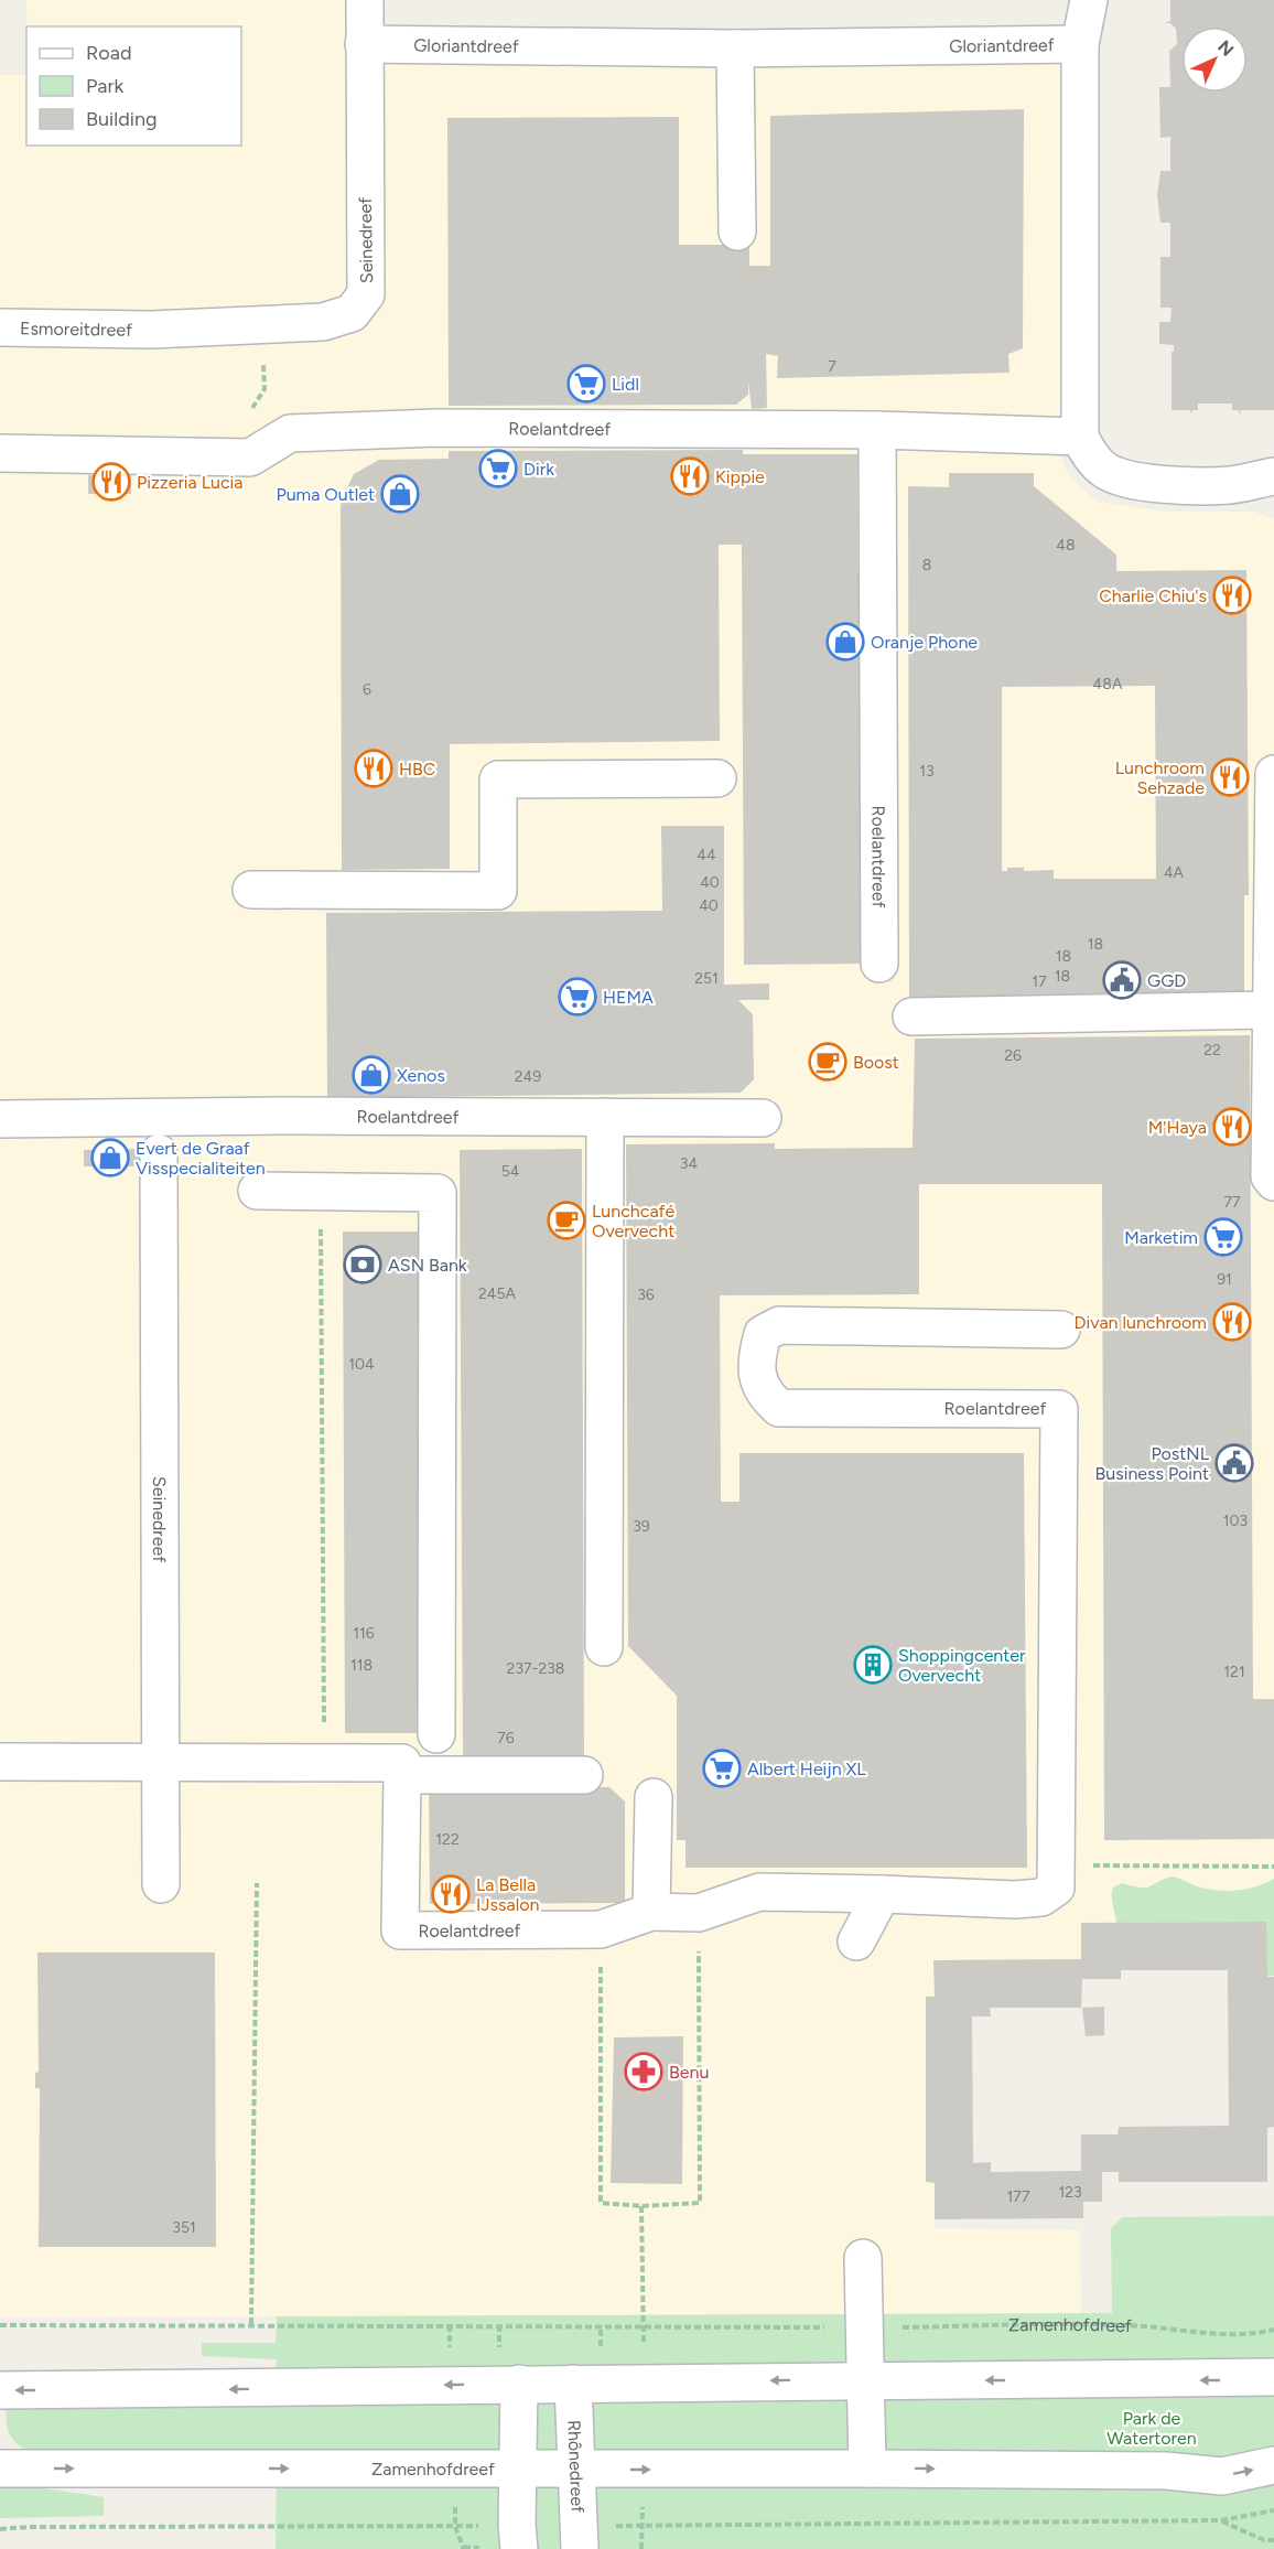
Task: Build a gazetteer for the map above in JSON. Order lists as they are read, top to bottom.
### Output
{
  "streets": {
    "street": [
      "Gloriantdreef",
      "Seinedreef",
      "Esmoreitdreef",
      "Roelantdreef",
      "Zamenhofdreef",
      "Rhônedreef"
    ]
  },
  "crossings": [
    ["Gloriantdreef", "Seinedreef"],
    ["Gloriantdreef", "Roelantdreef"],
    ["Seinedreef", "Esmoreitdreef"],
    ["Zamenhofdreef", "Rhônedreef"]
  ],
  "parks": ["Park de Watertoren"],
  "places": {
    "supermarket": [
      "Lidl",
      "Dirk",
      "HEMA",
      "Marketim",
      "Albert Heijn XL"
    ],
    "restaurant": [
      "Kippie",
      "Pizzeria Lucia",
      "Charlie Chiu's",
      "HBC",
      "Lunchroom Sehzade",
      "M'Haya",
      "Divan lunchroom",
      "La Bella IJssalon"
    ],
    "shop": [
      "Puma Outlet",
      "Oranje Phone",
      "Xenos",
      "Evert de Graaf Visspecialiteiten"
    ],
    "public building": ["GGD", "PostNL Business Point"],
    "cafe": ["Boost", "Lunchcafé Overvecht"],
    "bank": ["ASN Bank"],
    "building": ["Shoppingcenter Overvecht"],
    "pharmacy": ["Benu"]
  },
  "house_numbers": [
    "7",
    "48",
    "8",
    "48A",
    "6",
    "13",
    "44",
    "4A",
    "40",
    "40",
    "18",
    "18",
    "18",
    "251",
    "17",
    "22",
    "26",
    "249",
    "34",
    "54",
    "77",
    "91",
    "245A",
    "36",
    "104",
    "103",
    "39",
    "116",
    "118",
    "237-238",
    "121",
    "76",
    "122",
    "123",
    "177",
    "351"
  ],
  "legend": ["Road", "Park", "Building"],
  "north": "top right"
}
